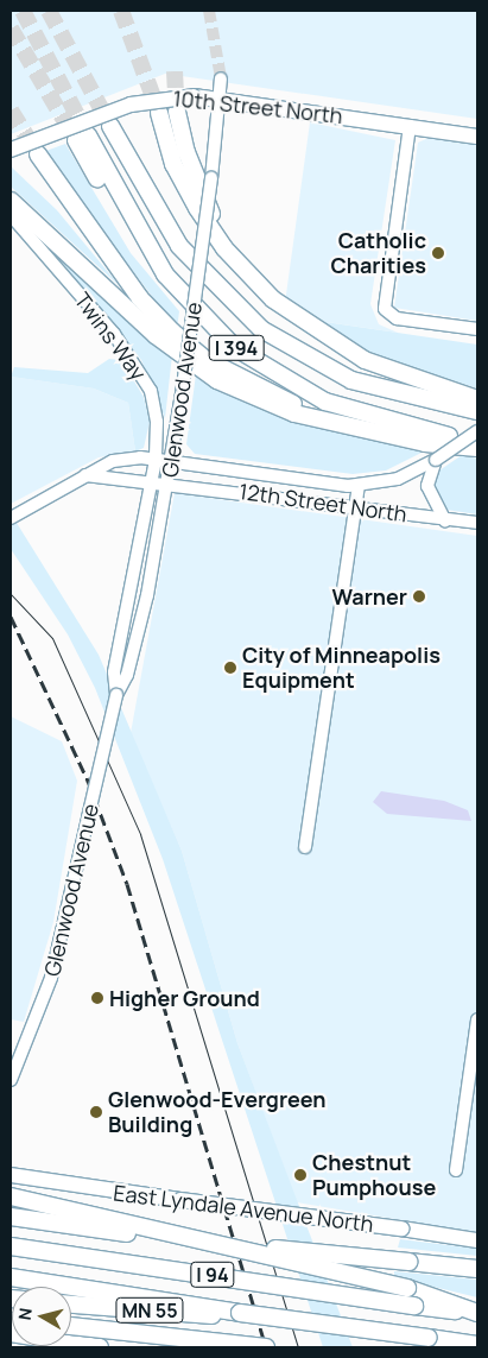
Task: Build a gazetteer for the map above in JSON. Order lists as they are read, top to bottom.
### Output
{
  "streets": {
    "highway": ["I 394", "I 94", "MN 55"],
    "main road": ["10th Street North", "East Lyndale Avenue North"],
    "street": ["Twins Way", "Glenwood Avenue", "12th Street North"]
  },
  "crossings": [
    ["10th Street North", "Glenwood Avenue"],
    ["Twins Way", "Glenwood Avenue"],
    ["Twins Way", "12th Street North"],
    ["Glenwood Avenue", "12th Street North"],
    ["I 94", "MN 55"]
  ],
  "places": [
    "Catholic Charities",
    "Warner",
    "City of Minneapolis Equipment",
    "Higher Ground",
    "Glenwood-Evergreen Building",
    "Chestnut Pumphouse"
  ],
  "north": "left"
}
